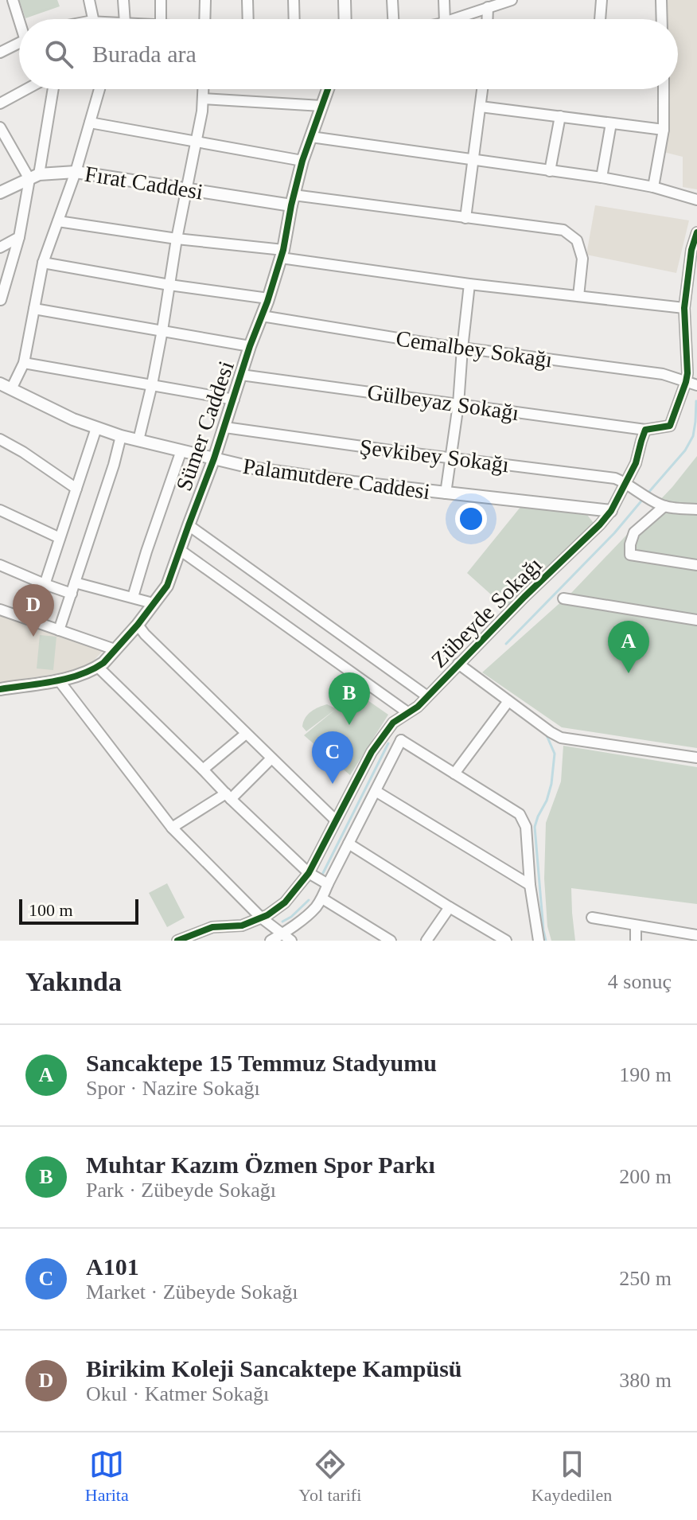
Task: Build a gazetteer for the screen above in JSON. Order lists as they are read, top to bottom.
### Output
{
  "streets": {
    "street": [
      "Fırat Caddesi",
      "Cemalbey Sokağı",
      "Gülbeyaz Sokağı",
      "Sümer Caddesi",
      "Şevkibey Sokağı",
      "Palamutdere Caddesi",
      "Zübeyde Sokağı"
    ]
  },
  "crossings": [
    ["Fırat Caddesi", "Sümer Caddesi"],
    ["Cemalbey Sokağı", "Sümer Caddesi"],
    ["Gülbeyaz Sokağı", "Sümer Caddesi"],
    ["Gülbeyaz Sokağı", "Zübeyde Sokağı"],
    ["Sümer Caddesi", "Şevkibey Sokağı"],
    ["Sümer Caddesi", "Palamutdere Caddesi"],
    ["Şevkibey Sokağı", "Zübeyde Sokağı"],
    ["Palamutdere Caddesi", "Zübeyde Sokağı"]
  ],
  "scale_bar": "100 m",
  "page": {
    "search": "Burada ara",
    "pins": [
      "D",
      "A",
      "B",
      "C"
    ],
    "scale": "100 m",
    "heading": ["Yakında", "4 sonuç"],
    "list": [
      {
        "mark": "A",
        "name": "Sancaktepe 15 Temmuz Stadyumu",
        "note": "Spor · Nazire Sokağı",
        "value": "190 m"
      },
      {
        "mark": "B",
        "name": "Muhtar Kazım Özmen Spor Parkı",
        "note": "Park · Zübeyde Sokağı",
        "value": "200 m"
      },
      {
        "mark": "C",
        "name": "A101",
        "note": "Market · Zübeyde Sokağı",
        "value": "250 m"
      },
      {
        "mark": "D",
        "name": "Birikim Koleji Sancaktepe Kampüsü",
        "note": "Okul · Katmer Sokağı",
        "value": "380 m"
      }
    ],
    "nav": ["Harita", "Yol tarifi", "Kaydedilen"]
  }
}
